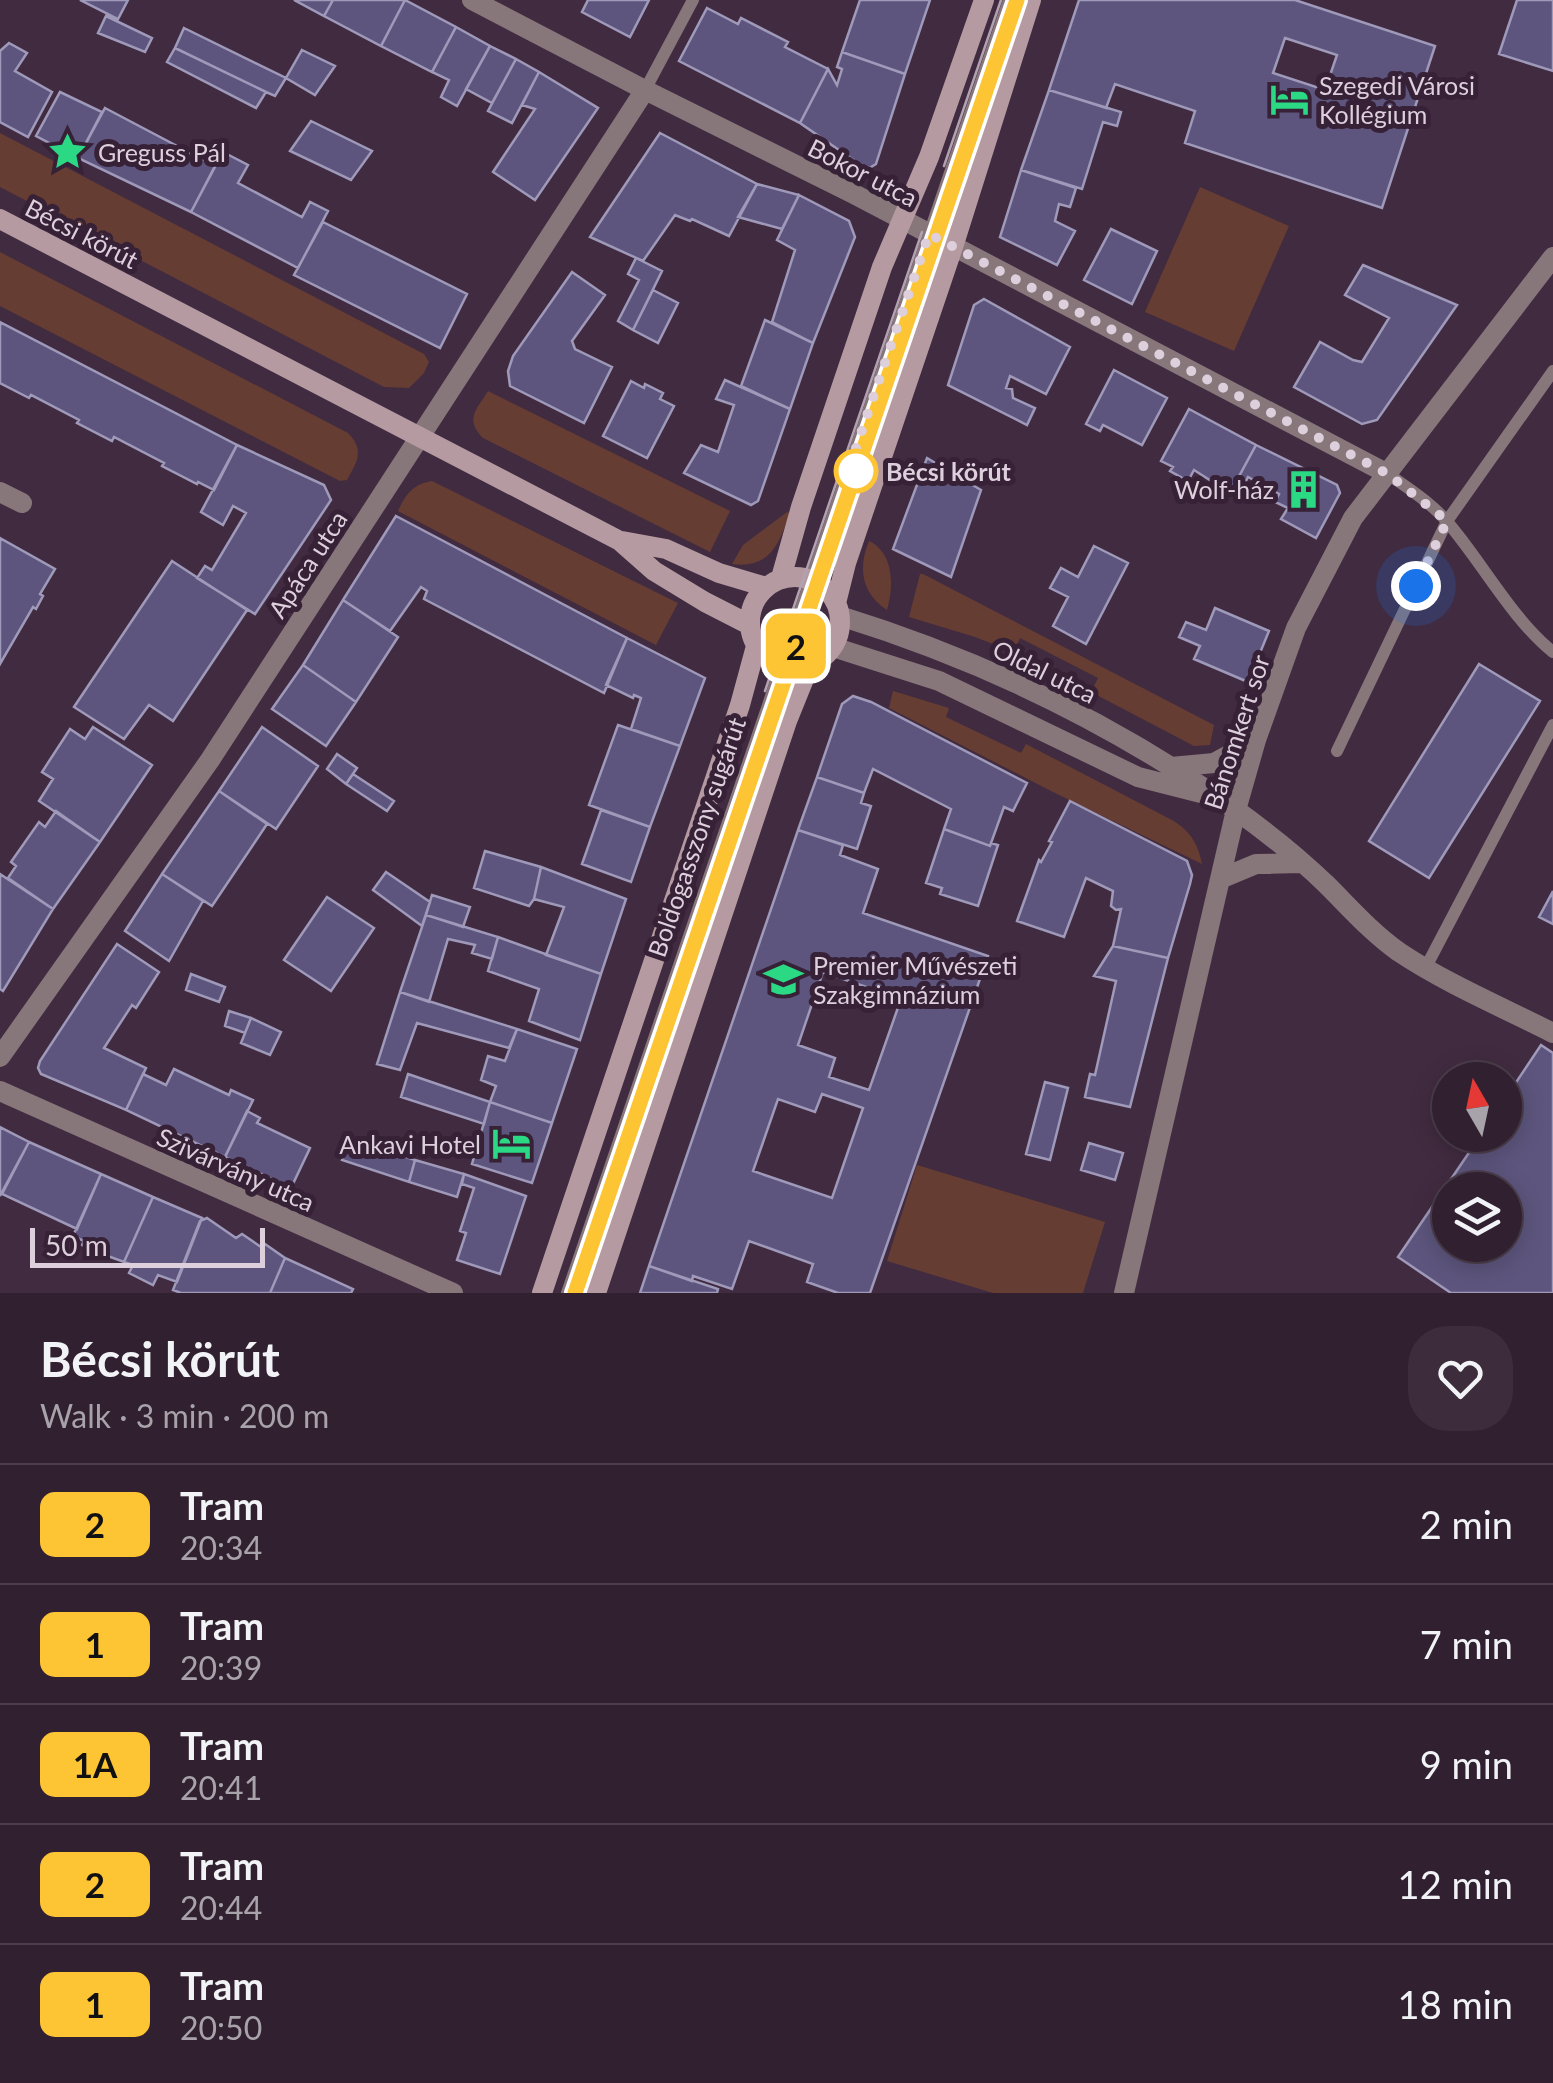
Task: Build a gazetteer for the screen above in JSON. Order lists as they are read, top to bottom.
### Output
{
  "streets": {
    "street": [
      "Bokor utca",
      "Bécsi körút",
      "Apáca utca",
      "Oldal utca",
      "Bánomkert sor",
      "Boldogasszony sugárút",
      "Szivárvány utca"
    ]
  },
  "crossings": [
    ["Bokor utca", "Apáca utca"],
    ["Bokor utca", "Bánomkert sor"],
    ["Bokor utca", "Boldogasszony sugárút"],
    ["Bécsi körút", "Apáca utca"],
    ["Bécsi körút", "Boldogasszony sugárút"],
    ["Oldal utca", "Bánomkert sor"]
  ],
  "places": {
    "hotel": ["Szegedi Városi Kollégium", "Ankavi Hotel"],
    "place": ["Greguss Pál"],
    "other": ["Bécsi körút"],
    "building": ["Wolf-ház"],
    "school or university": ["Premier Művészeti Szakgimnázium"]
  },
  "lines": ["tram line 2"],
  "scale_bar": "50 m",
  "north": "top",
  "page": {
    "on_map": "2",
    "scale": "50 m",
    "heading": ["Bécsi körút", "Walk · 3 min · 200 m"],
    "list": [
      {
        "mark": "2",
        "name": "Tram",
        "note": "20:34",
        "value": "2 min"
      },
      {
        "mark": "1",
        "name": "Tram",
        "note": "20:39",
        "value": "7 min"
      },
      {
        "mark": "1A",
        "name": "Tram",
        "note": "20:41",
        "value": "9 min"
      },
      {
        "mark": "2",
        "name": "Tram",
        "note": "20:44",
        "value": "12 min"
      },
      {
        "mark": "1",
        "name": "Tram",
        "note": "20:50",
        "value": "18 min"
      }
    ]
  }
}
